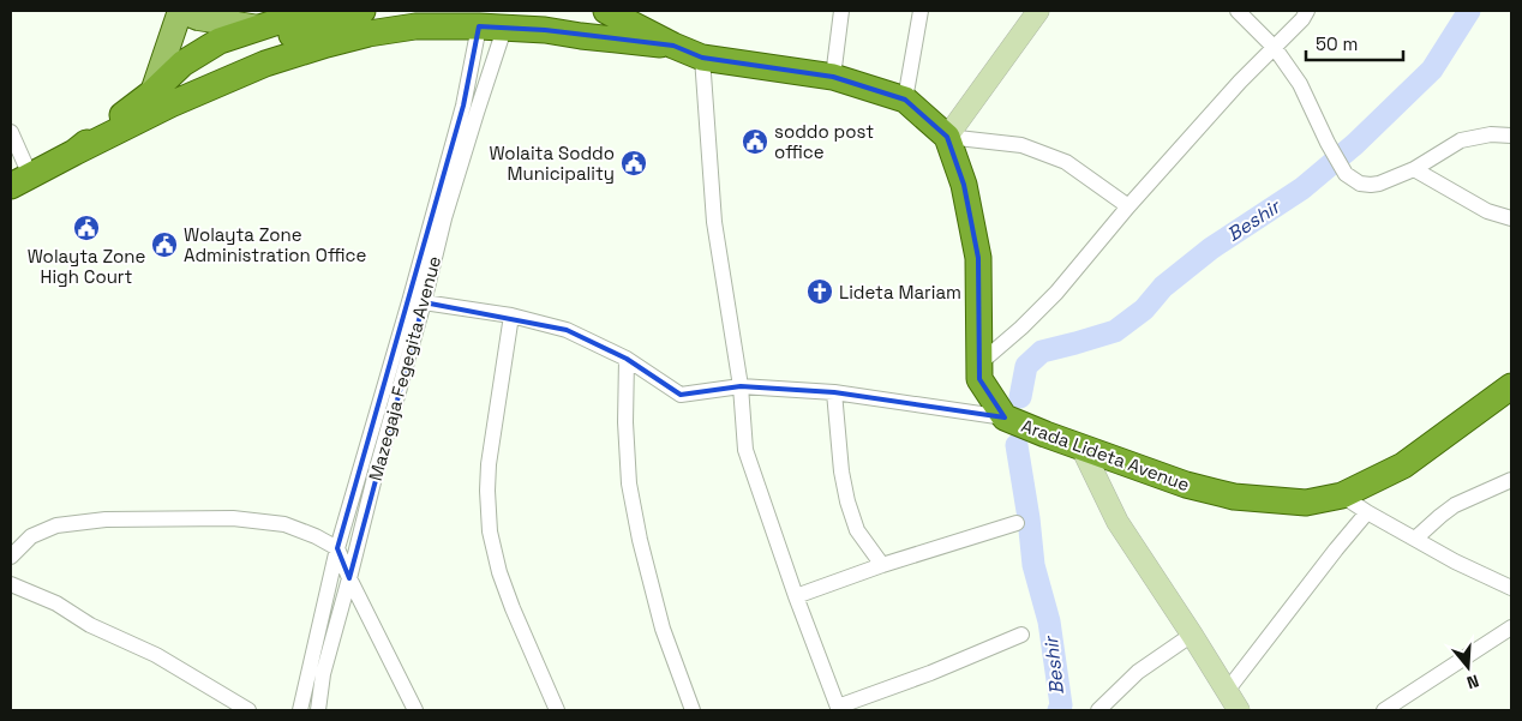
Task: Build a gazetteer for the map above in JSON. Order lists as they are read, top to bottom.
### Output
{
  "streets": {
    "highway": ["Arada Lideta Avenue"],
    "street": ["Mazegaja Fegegita Avenue"]
  },
  "water": ["Beshir"],
  "places": {
    "public building": [
      "soddo post office",
      "Wolaita Soddo Municipality",
      "Wolayta Zone High Court",
      "Wolayta Zone Administration Office"
    ],
    "church": ["Lideta Mariam"]
  },
  "scale_bar": "50 m",
  "north": "bottom"
}
